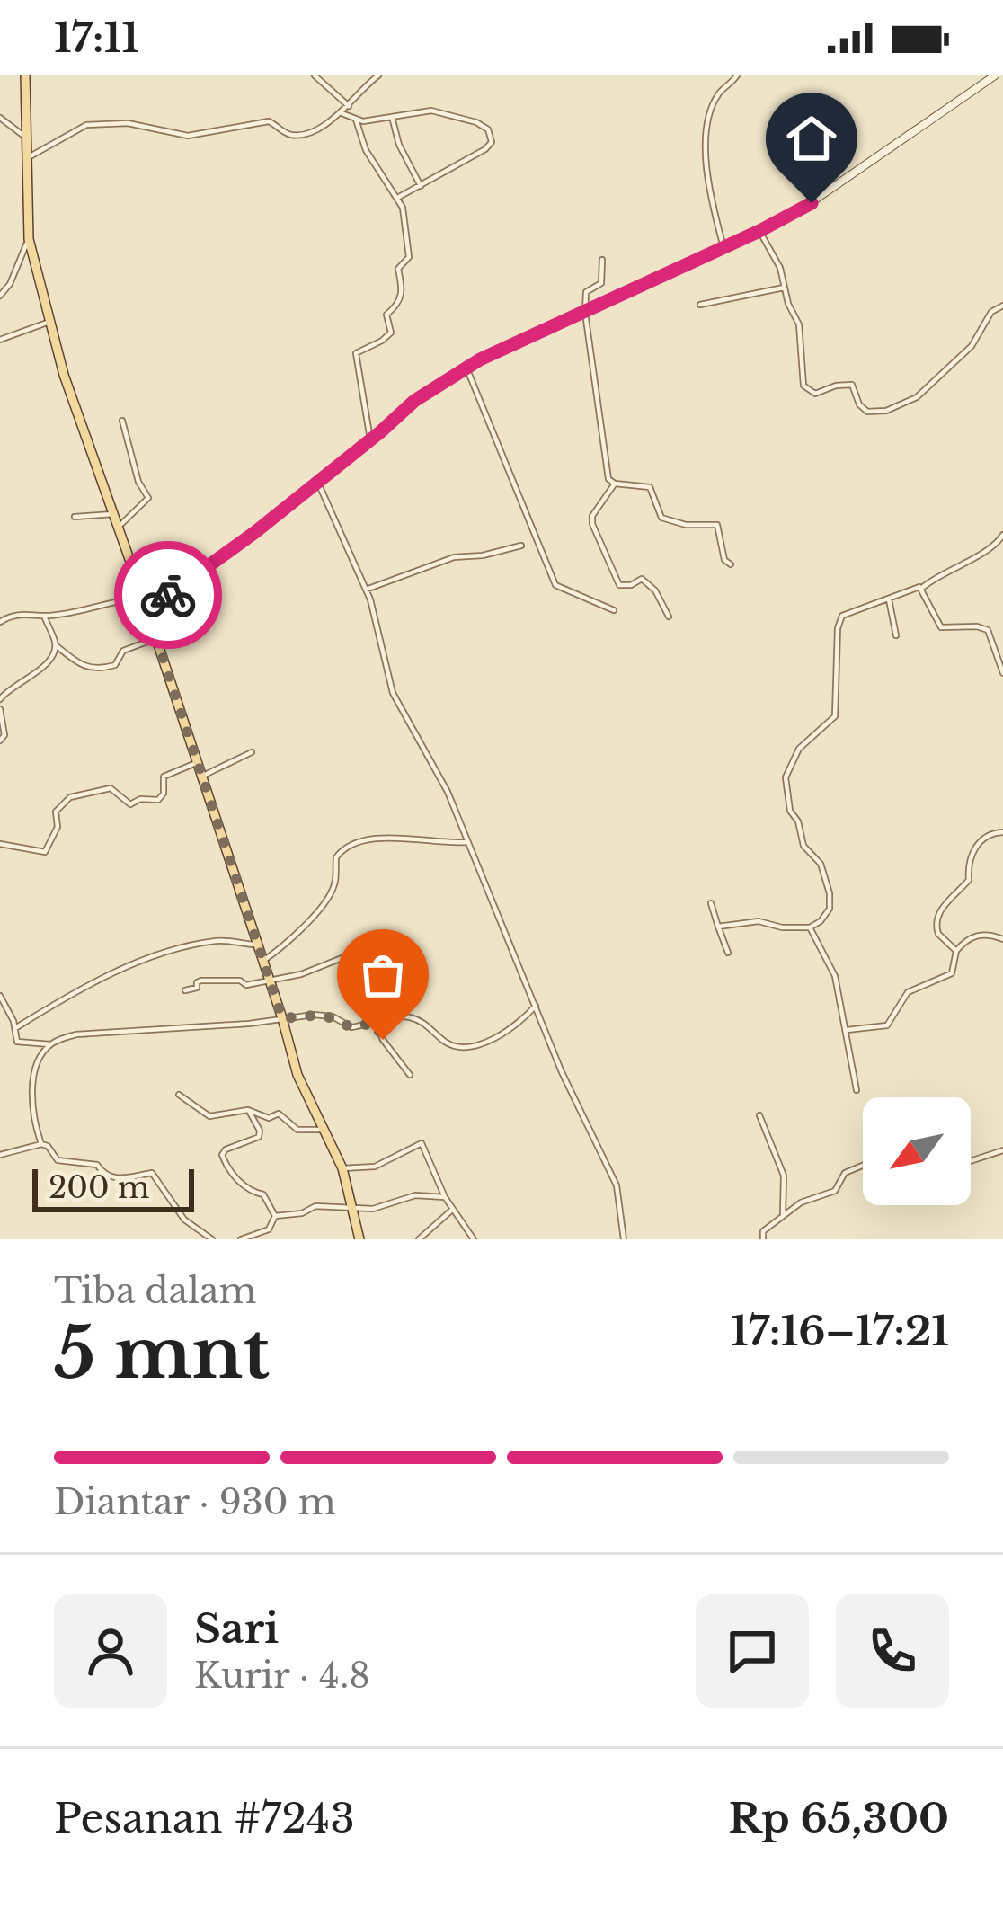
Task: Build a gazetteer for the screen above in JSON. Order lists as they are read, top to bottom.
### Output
{
  "scale_bar": "200 m",
  "north": "bottom left",
  "page": {
    "status": "17:11",
    "scale": "200 m",
    "heading": ["5 mnt", "Tiba dalam", "17:16–17:21"],
    "panel": [
      "Sari",
      "Kurir · 4.8",
      "Pesanan #7243",
      "Rp 65,300"
    ],
    "bar": "Diantar · 930 m"
  }
}
